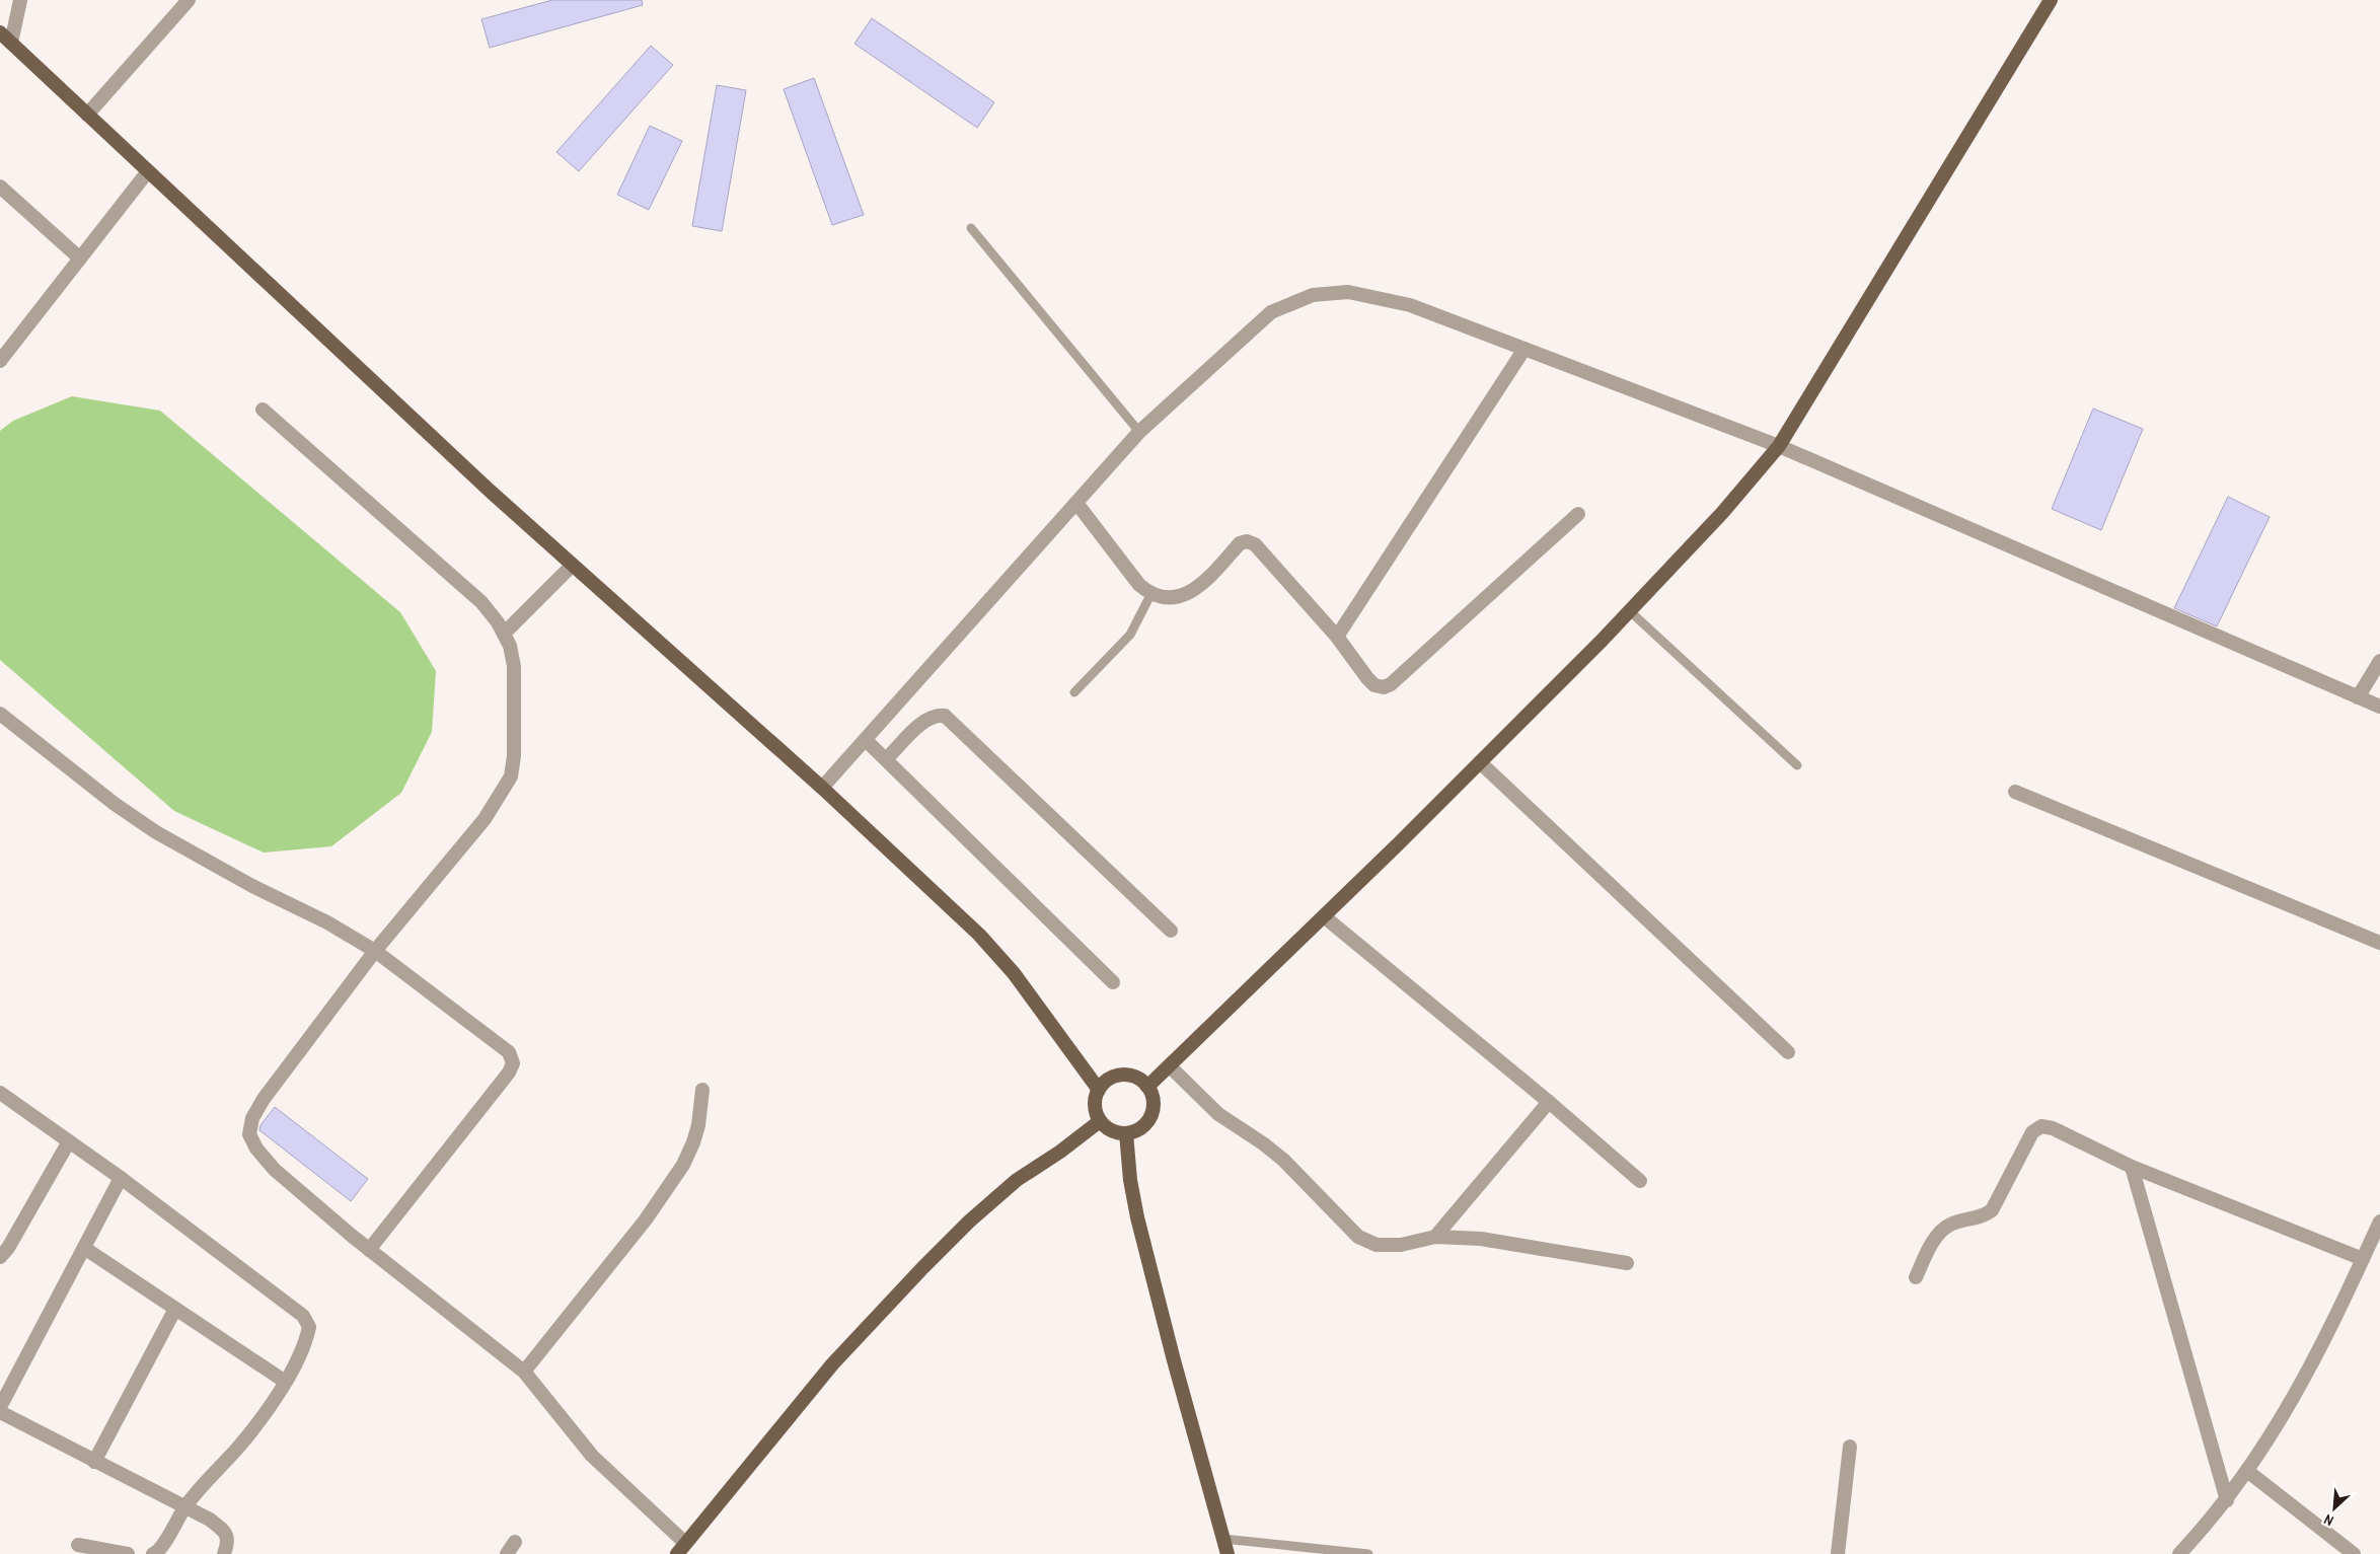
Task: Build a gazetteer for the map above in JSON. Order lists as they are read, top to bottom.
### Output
{
  "north": "bottom left"
}
